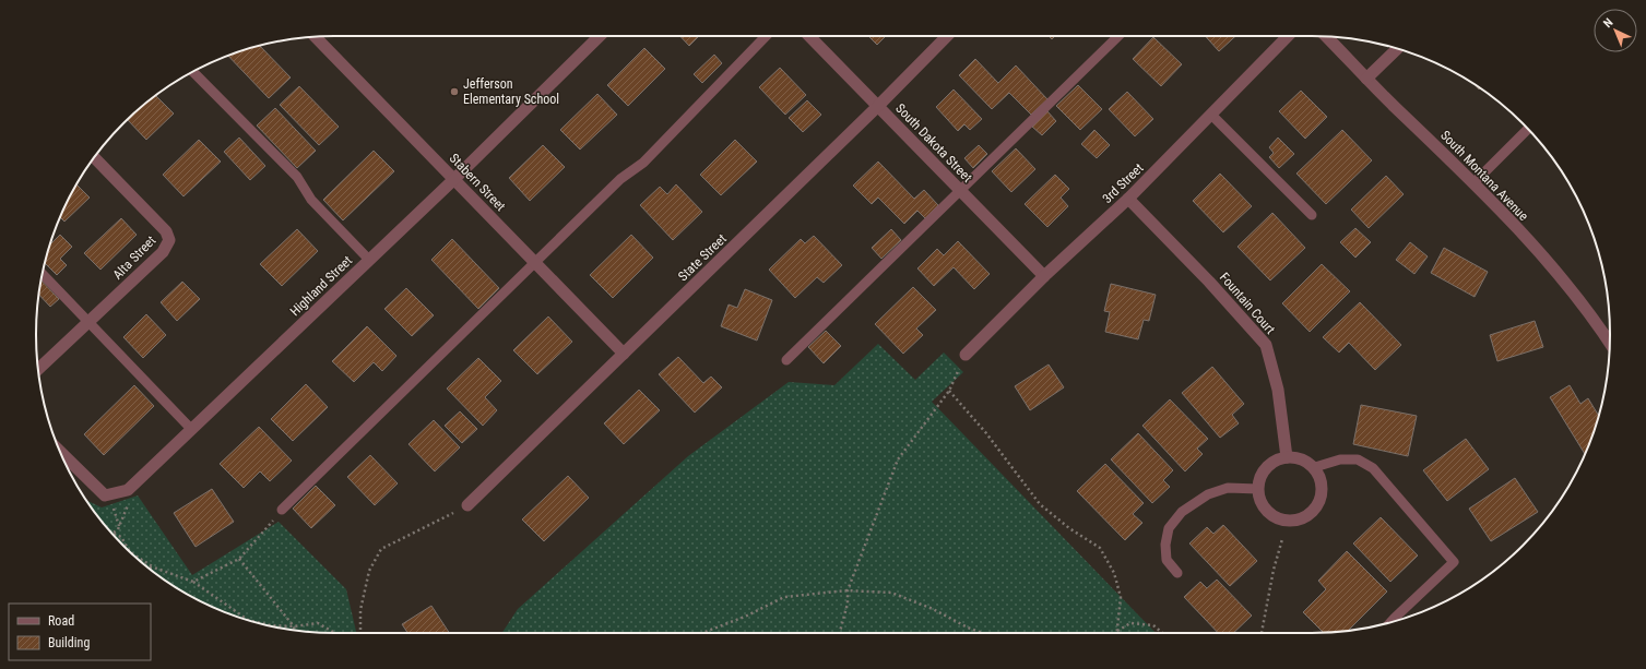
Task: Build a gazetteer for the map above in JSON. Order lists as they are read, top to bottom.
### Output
{
  "streets": {
    "street": [
      "South Dakota Street",
      "South Montana Avenue",
      "Stabern Street",
      "3rd Street",
      "Alta Street",
      "State Street",
      "Highland Street",
      "Fountain Court"
    ]
  },
  "crossings": [
    ["South Dakota Street", "3rd Street"],
    ["South Dakota Street", "State Street"],
    ["Stabern Street", "State Street"],
    ["Stabern Street", "Highland Street"],
    ["3rd Street", "Fountain Court"]
  ],
  "places": ["Jefferson Elementary School"],
  "legend": ["Road", "Building"],
  "north": "top left"
}
